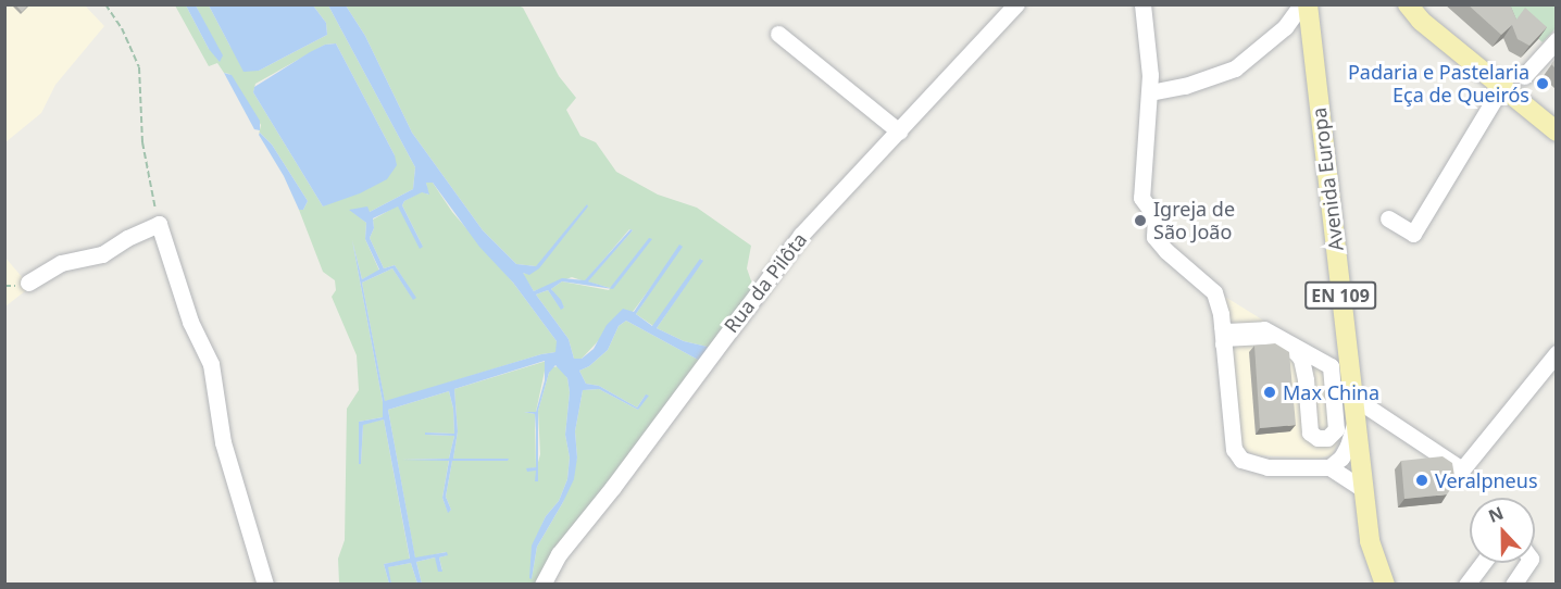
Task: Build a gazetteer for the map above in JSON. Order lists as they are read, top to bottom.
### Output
{
  "streets": {
    "main road": ["Avenida Europa", "EN 109"],
    "street": ["Rua da Pilôta"]
  },
  "places": [
    "Padaria e Pastelaria Eça de Queirós",
    "Igreja de São João",
    "Max China",
    "Veralpneus"
  ],
  "north": "top"
}
